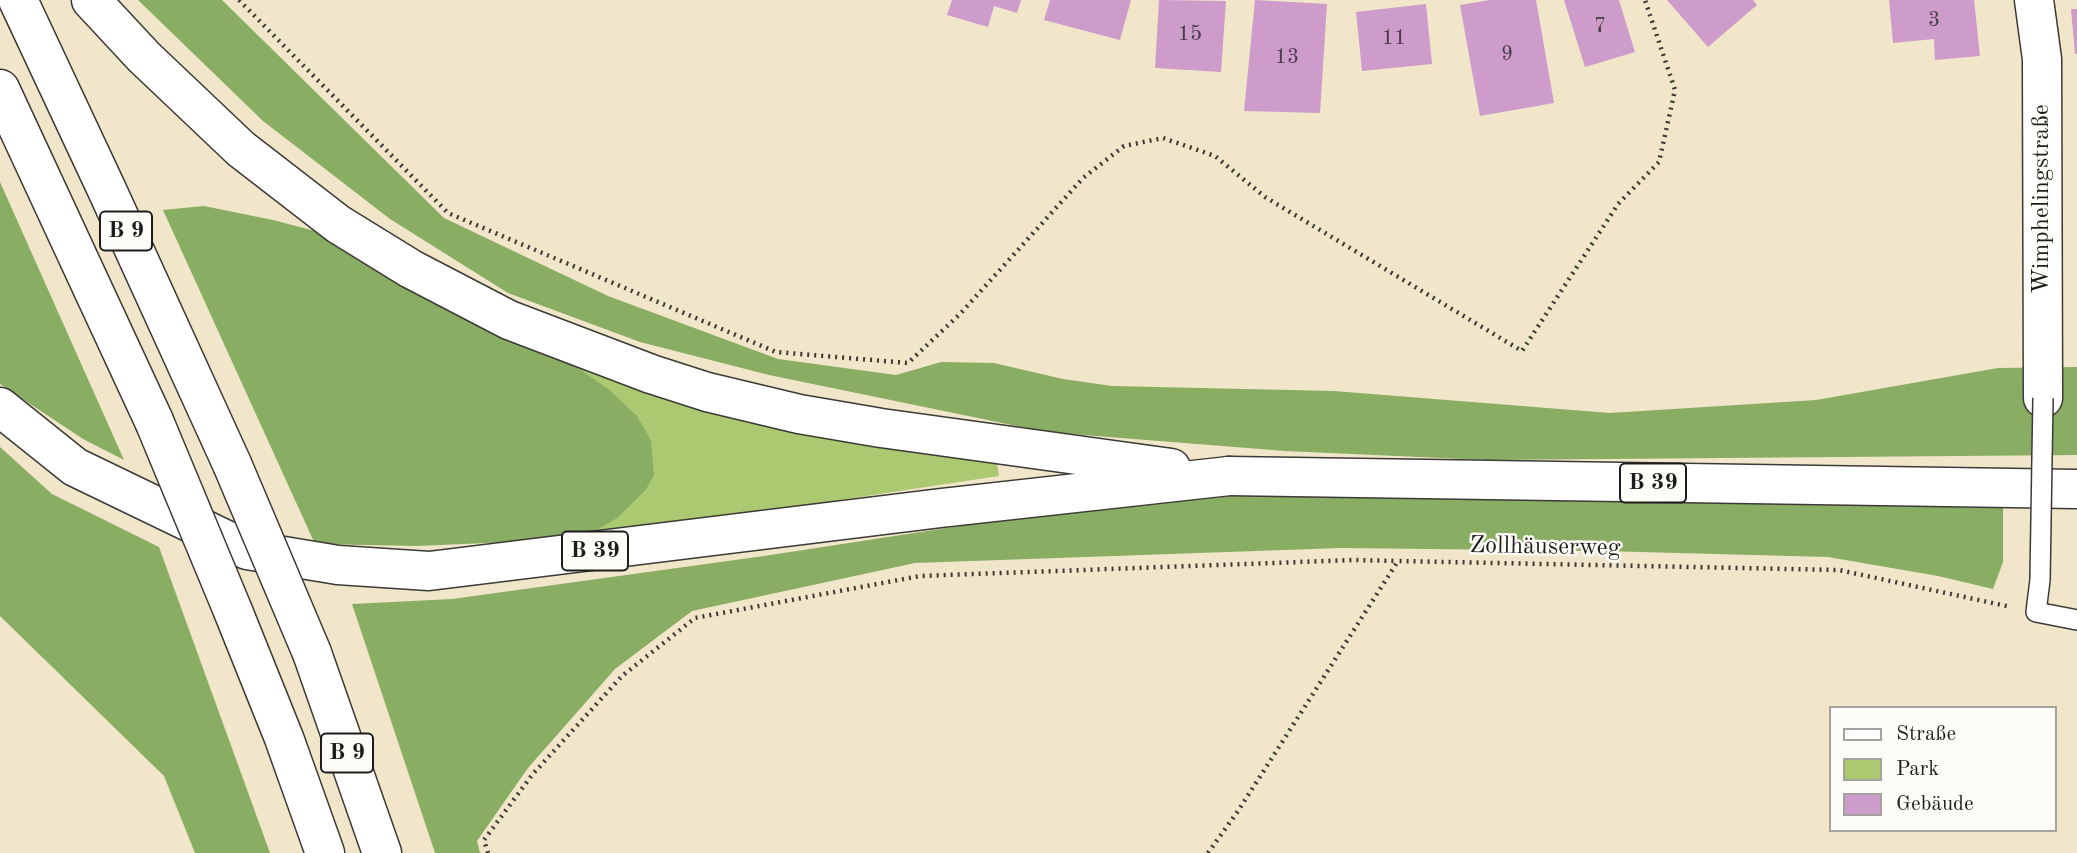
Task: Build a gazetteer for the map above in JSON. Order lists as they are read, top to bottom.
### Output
{
  "streets": {
    "main road": ["Wimphelingstraße", "B 9", "B 39"],
    "path": ["Zollhäuserweg"]
  },
  "house_numbers": [
    "3",
    "7",
    "15",
    "11",
    "9",
    "13"
  ],
  "legend": ["Straße", "Park", "Gebäude"]
}
